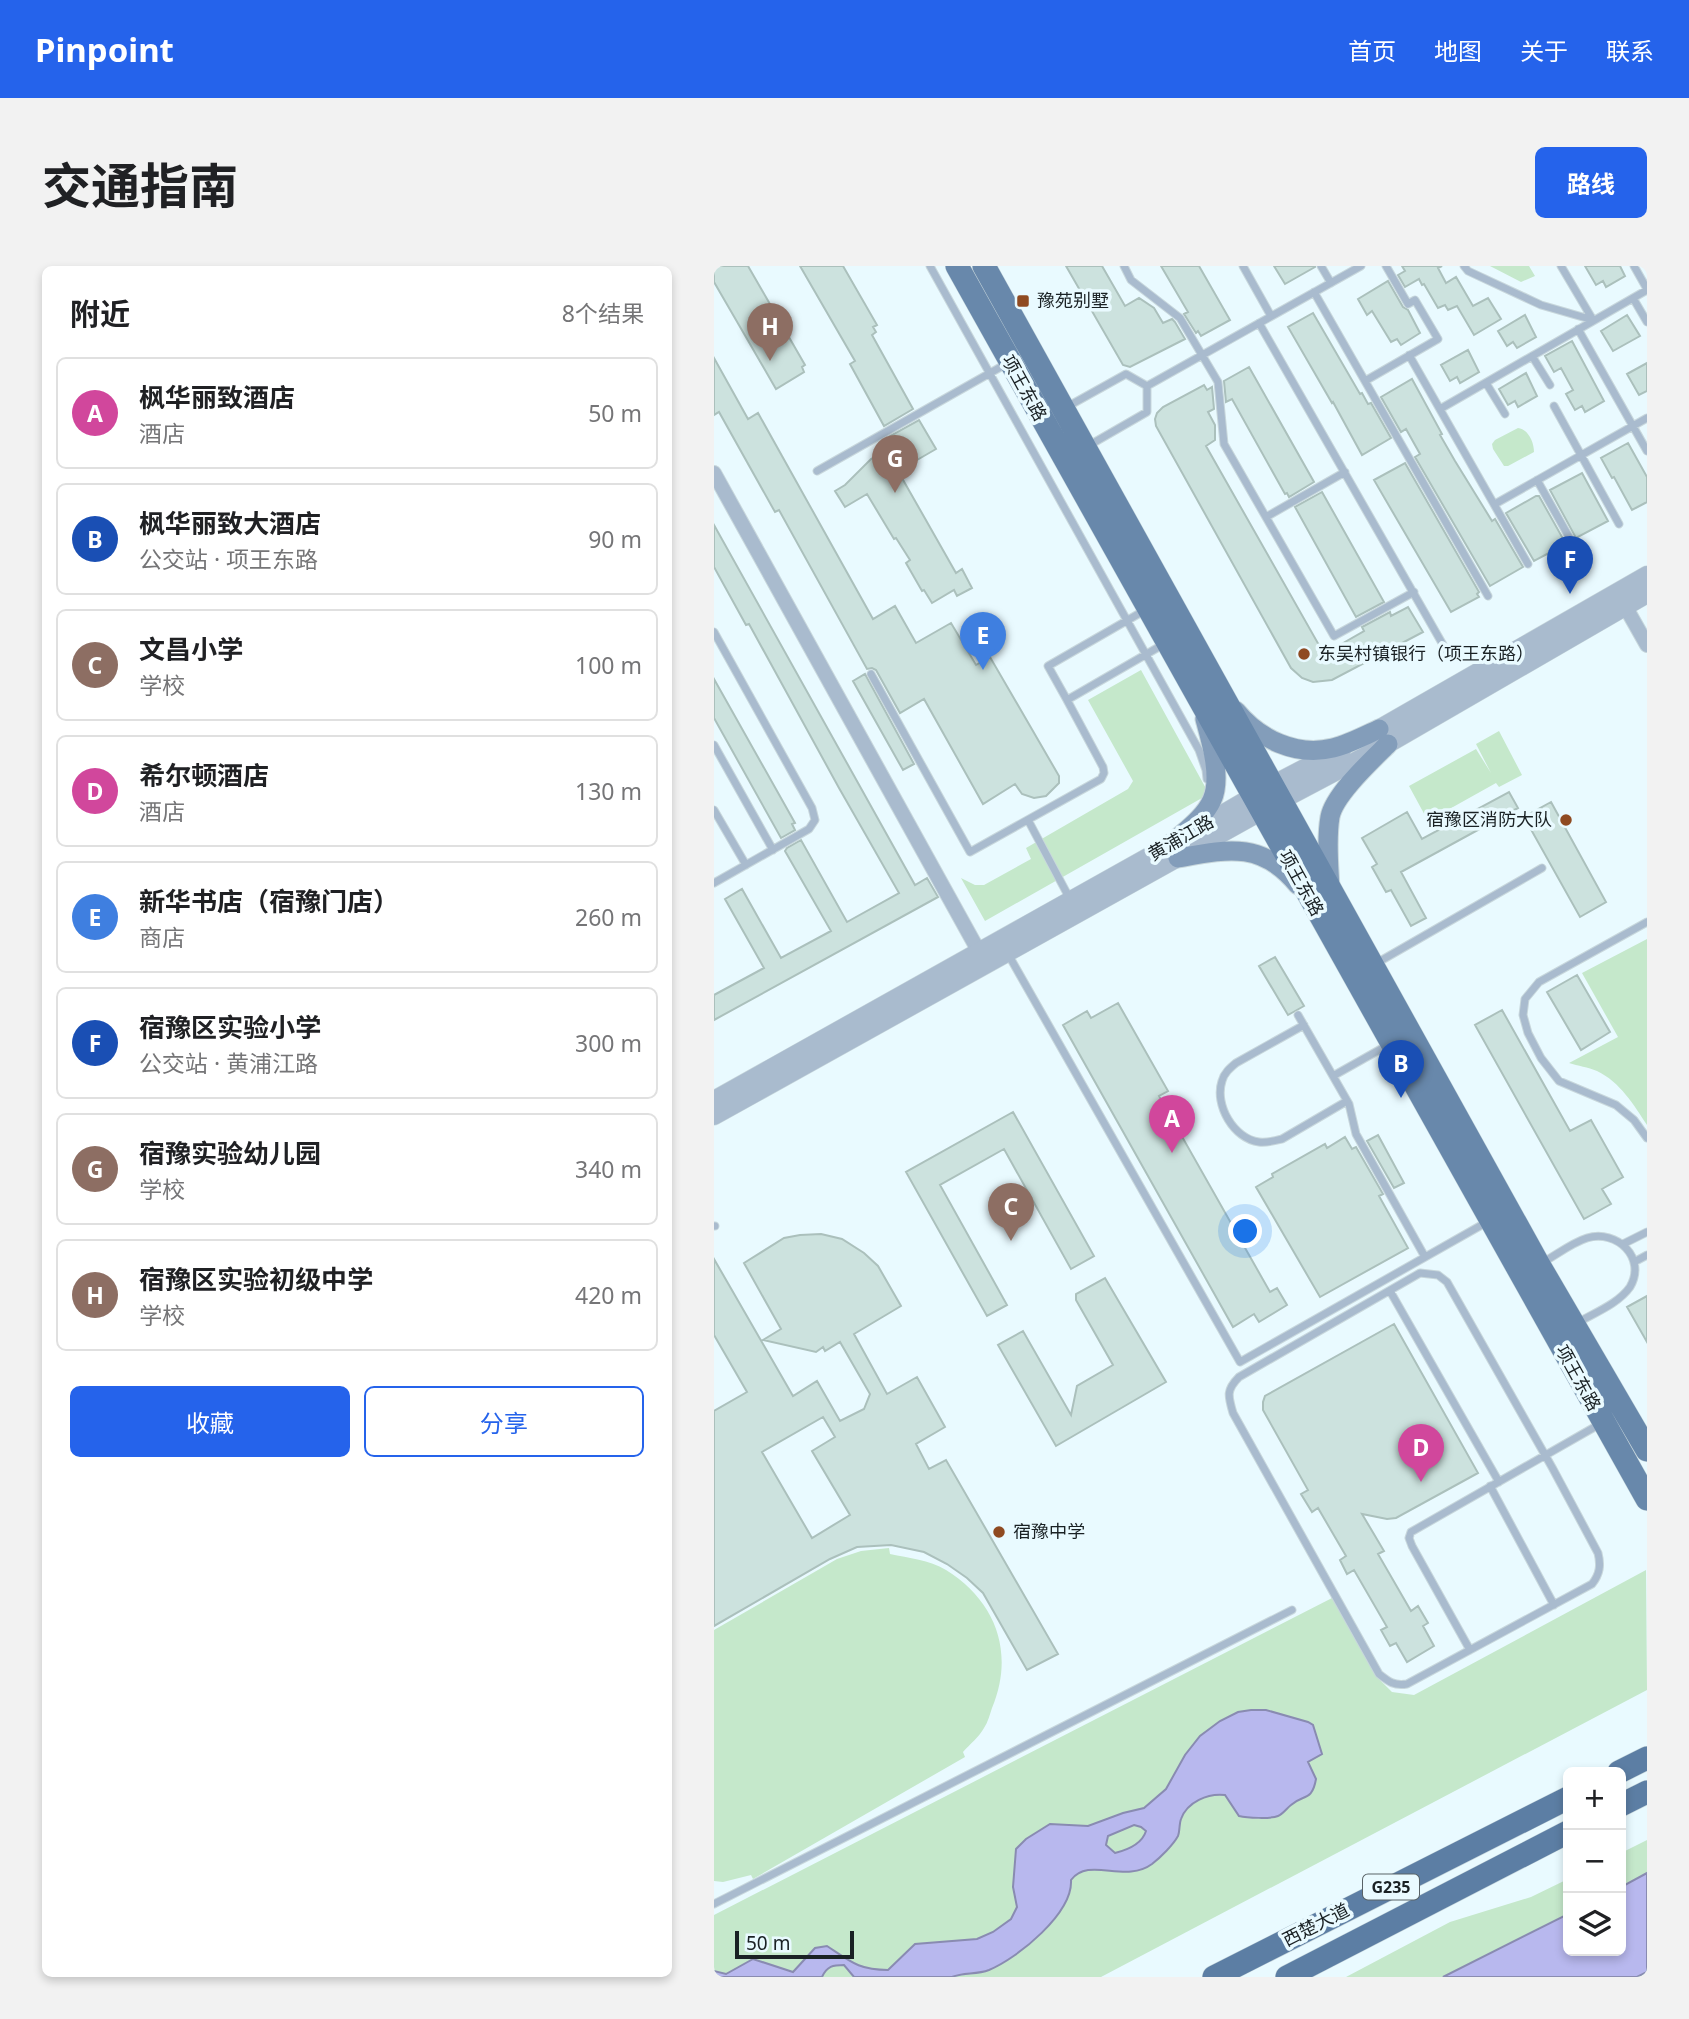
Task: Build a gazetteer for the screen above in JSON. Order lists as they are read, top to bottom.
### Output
{
  "streets": {
    "highway": ["G235", "西楚大道"],
    "main road": ["项王东路"],
    "street": ["黄浦江路"]
  },
  "crossings": [
    ["项王东路", "黄浦江路"]
  ],
  "places": {
    "transit": ["豫苑别墅"],
    "other": ["东吴村镇银行（项王东路）", "宿豫区消防大队", "宿豫中学"]
  },
  "scale_bar": "50 m",
  "page": {
    "header": "Pinpoint",
    "nav": [
      "首页",
      "地图",
      "关于",
      "联系"
    ],
    "title": "交通指南",
    "buttons": [
      "路线",
      ["收藏", "分享"]
    ],
    "heading": ["附近", "8个结果"],
    "pins": [
      "H",
      "G",
      "F",
      "E",
      "B",
      "A",
      "C",
      "D"
    ],
    "list": [
      {
        "mark": "A",
        "name": "枫华丽致酒店",
        "note": "酒店",
        "value": "50 m"
      },
      {
        "mark": "B",
        "name": "枫华丽致大酒店",
        "note": "公交站 · 项王东路",
        "value": "90 m"
      },
      {
        "mark": "C",
        "name": "文昌小学",
        "note": "学校",
        "value": "100 m"
      },
      {
        "mark": "D",
        "name": "希尔顿酒店",
        "note": "酒店",
        "value": "130 m"
      },
      {
        "mark": "E",
        "name": "新华书店（宿豫门店）",
        "note": "商店",
        "value": "260 m"
      },
      {
        "mark": "F",
        "name": "宿豫区实验小学",
        "note": "公交站 · 黄浦江路",
        "value": "300 m"
      },
      {
        "mark": "G",
        "name": "宿豫实验幼儿园",
        "note": "学校",
        "value": "340 m"
      },
      {
        "mark": "H",
        "name": "宿豫区实验初级中学",
        "note": "学校",
        "value": "420 m"
      }
    ],
    "map_buttons": ["+", "−"],
    "scale": "50 m"
  }
}
